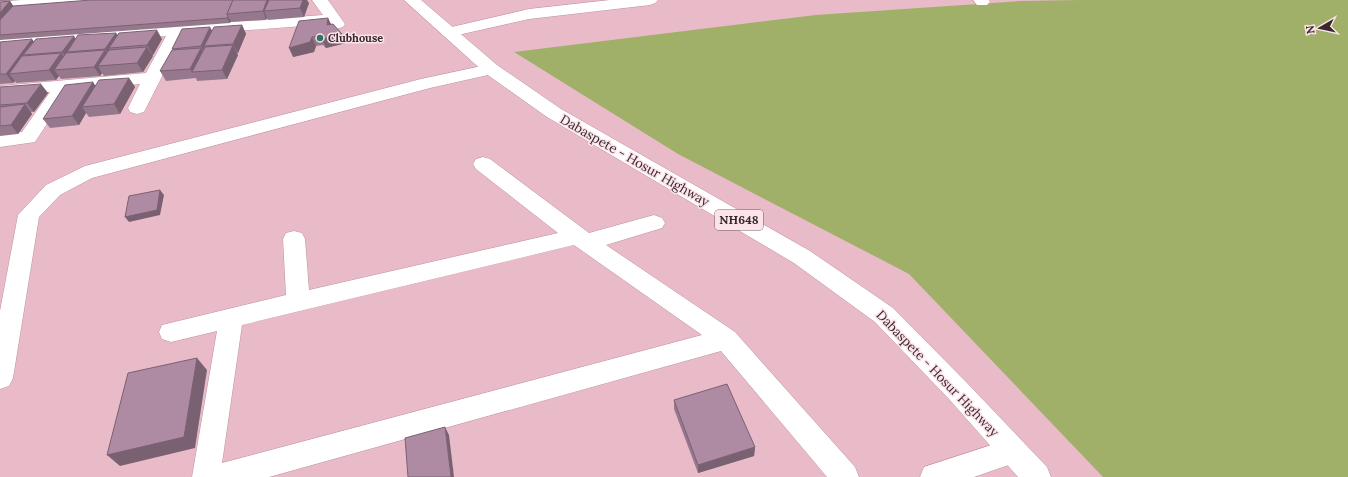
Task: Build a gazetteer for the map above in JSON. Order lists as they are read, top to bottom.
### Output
{
  "streets": {
    "main road": ["Dabaspete - Hosur Highway", "NH648"]
  },
  "places": ["Clubhouse"],
  "north": "left"
}
